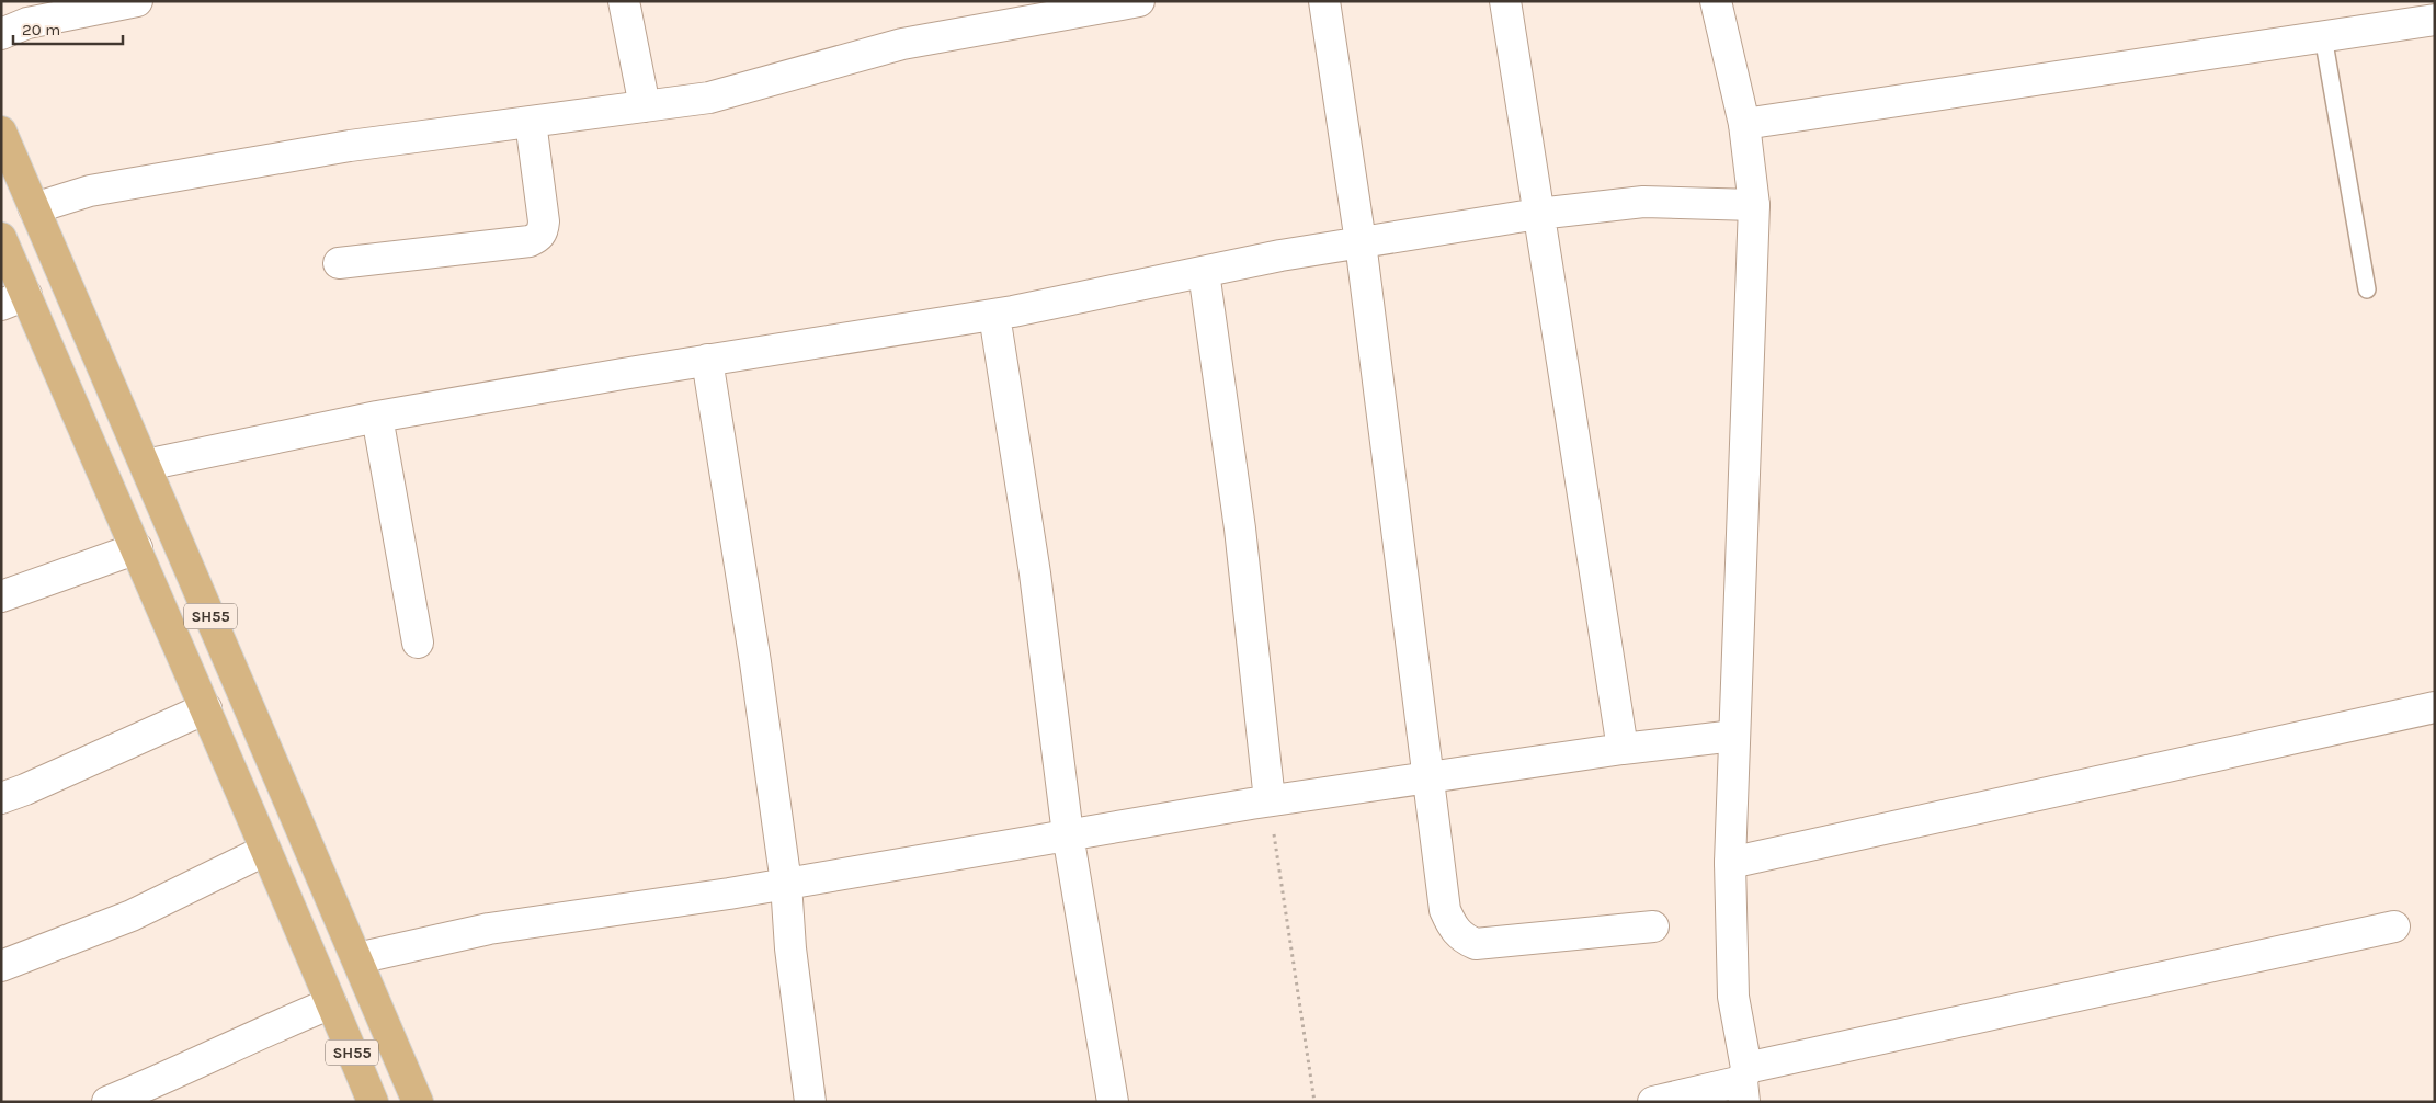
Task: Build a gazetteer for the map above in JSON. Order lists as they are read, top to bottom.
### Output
{
  "streets": {
    "main road": ["SH55"]
  },
  "scale_bar": "20 m"
}
